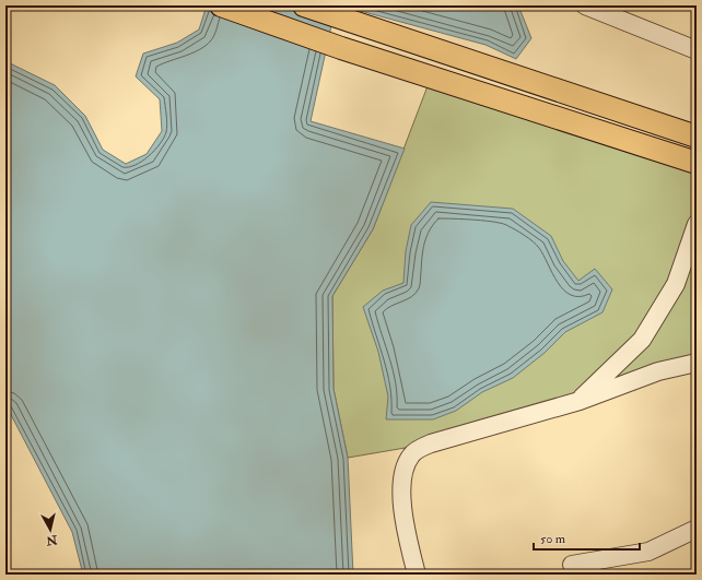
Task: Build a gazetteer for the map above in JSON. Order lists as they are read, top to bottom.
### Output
{
  "scale_bar": "50 m",
  "north": "bottom"
}
